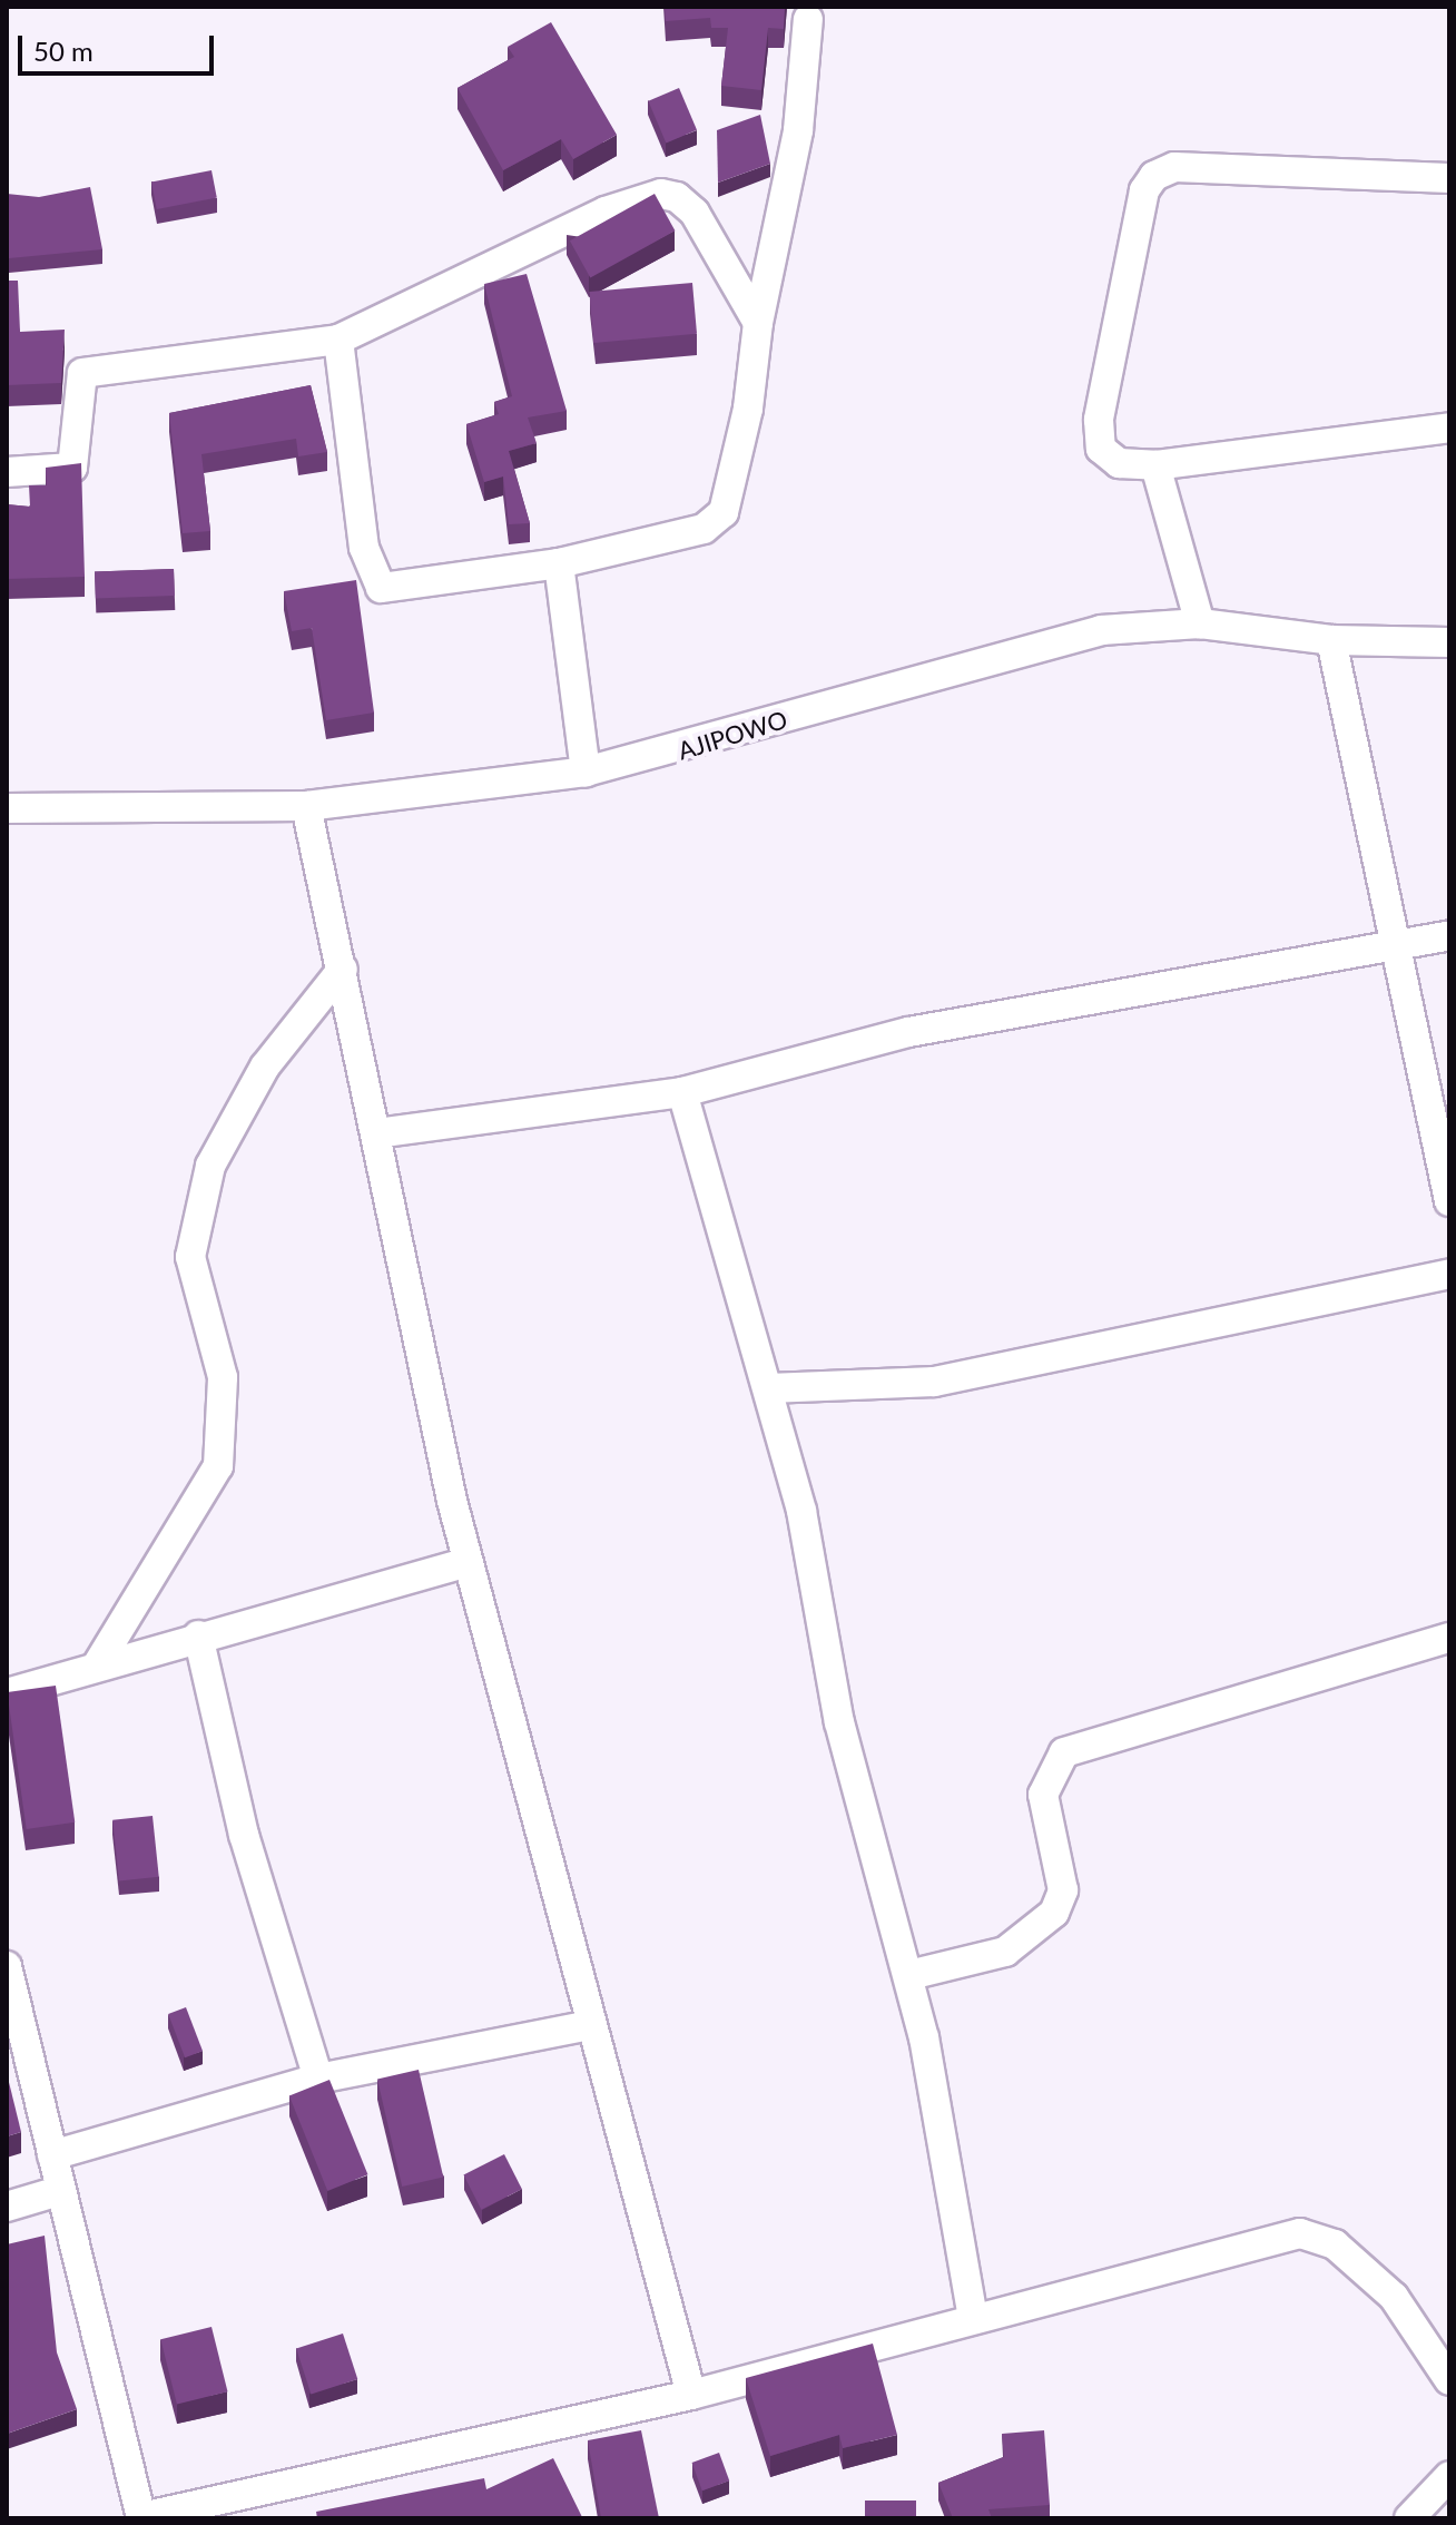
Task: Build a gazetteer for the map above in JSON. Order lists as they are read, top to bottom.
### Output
{
  "streets": {
    "street": ["AJIPOWO"]
  },
  "scale_bar": "50 m"
}
